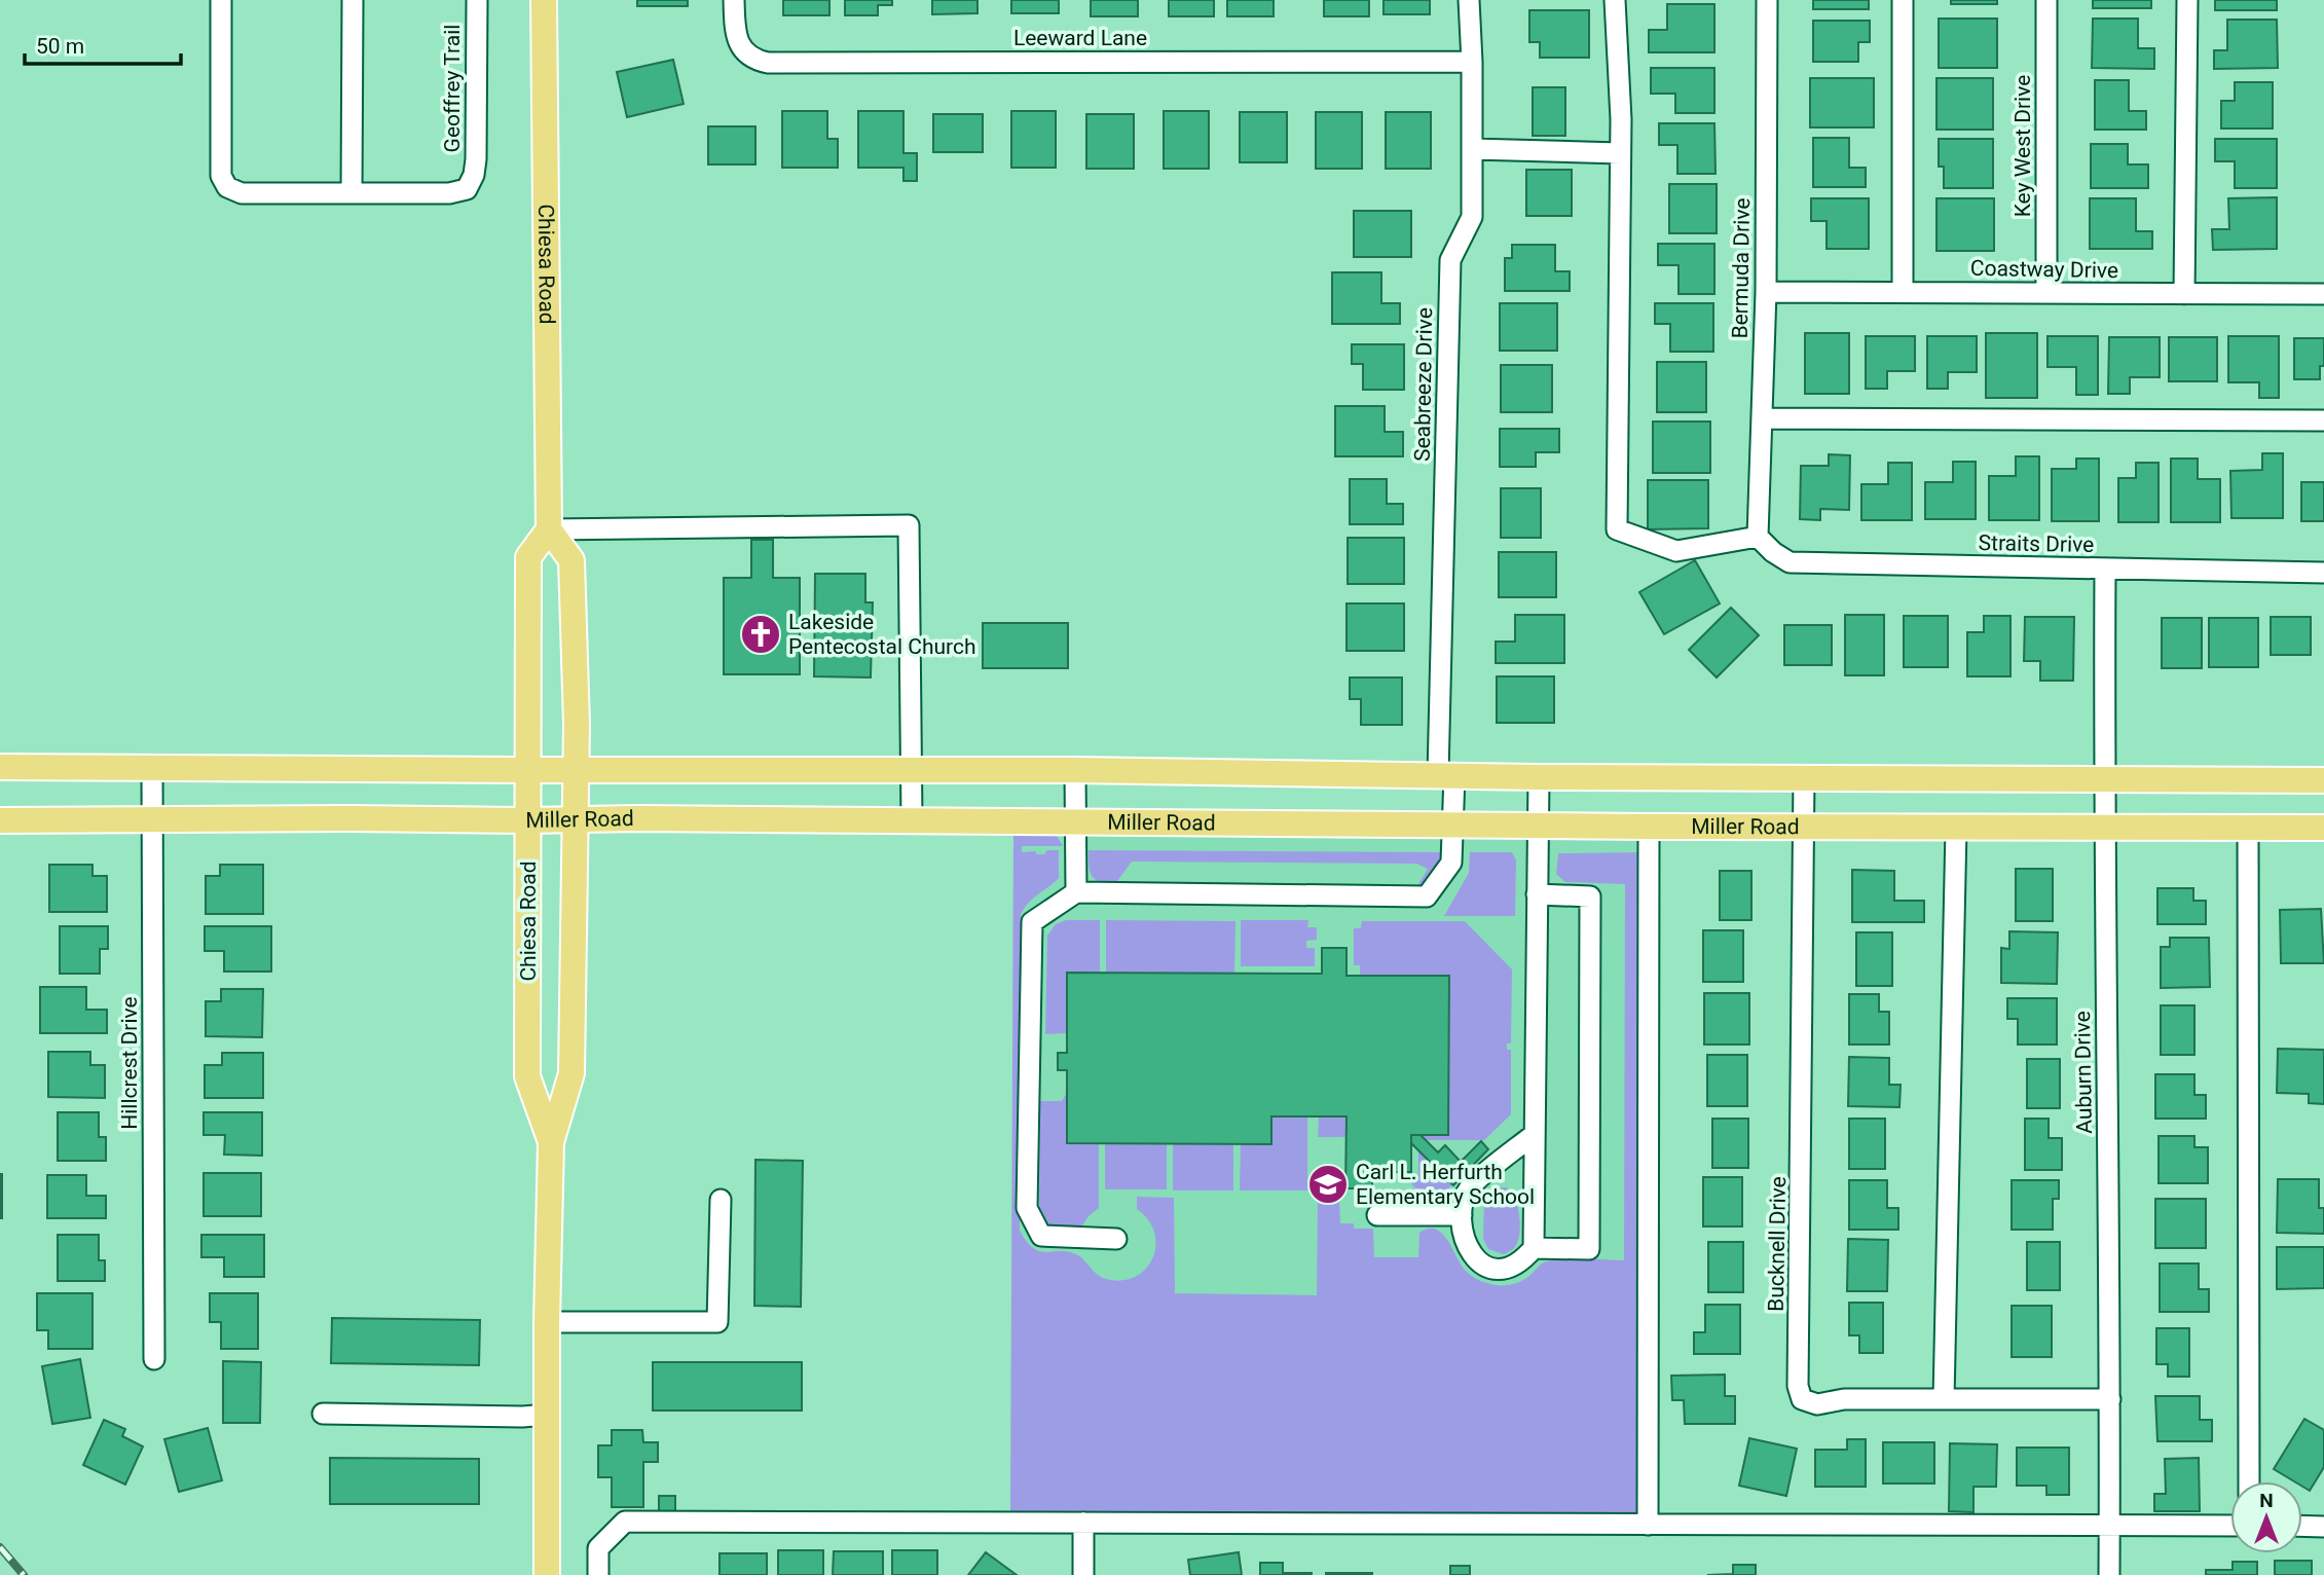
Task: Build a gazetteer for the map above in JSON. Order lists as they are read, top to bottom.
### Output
{
  "streets": {
    "main road": ["Chiesa Road", "Miller Road"],
    "street": [
      "Leeward Lane",
      "Geoffrey Trail",
      "Key West Drive",
      "Bermuda Drive",
      "Coastway Drive",
      "Seabreeze Drive",
      "Straits Drive",
      "Hillcrest Drive",
      "Auburn Drive",
      "Bucknell Drive"
    ]
  },
  "crossings": [
    ["Leeward Lane", "Seabreeze Drive"],
    ["Key West Drive", "Coastway Drive"],
    ["Chiesa Road", "Miller Road"],
    ["Bermuda Drive", "Coastway Drive"],
    ["Bermuda Drive", "Straits Drive"],
    ["Seabreeze Drive", "Miller Road"],
    ["Straits Drive", "Auburn Drive"],
    ["Miller Road", "Hillcrest Drive"],
    ["Miller Road", "Auburn Drive"],
    ["Miller Road", "Bucknell Drive"],
    ["Auburn Drive", "Bucknell Drive"]
  ],
  "places": {
    "church": ["Lakeside Pentecostal Church"],
    "school or university": ["Carl L. Herfurth Elementary School"]
  },
  "scale_bar": "50 m",
  "north": "top"
}
